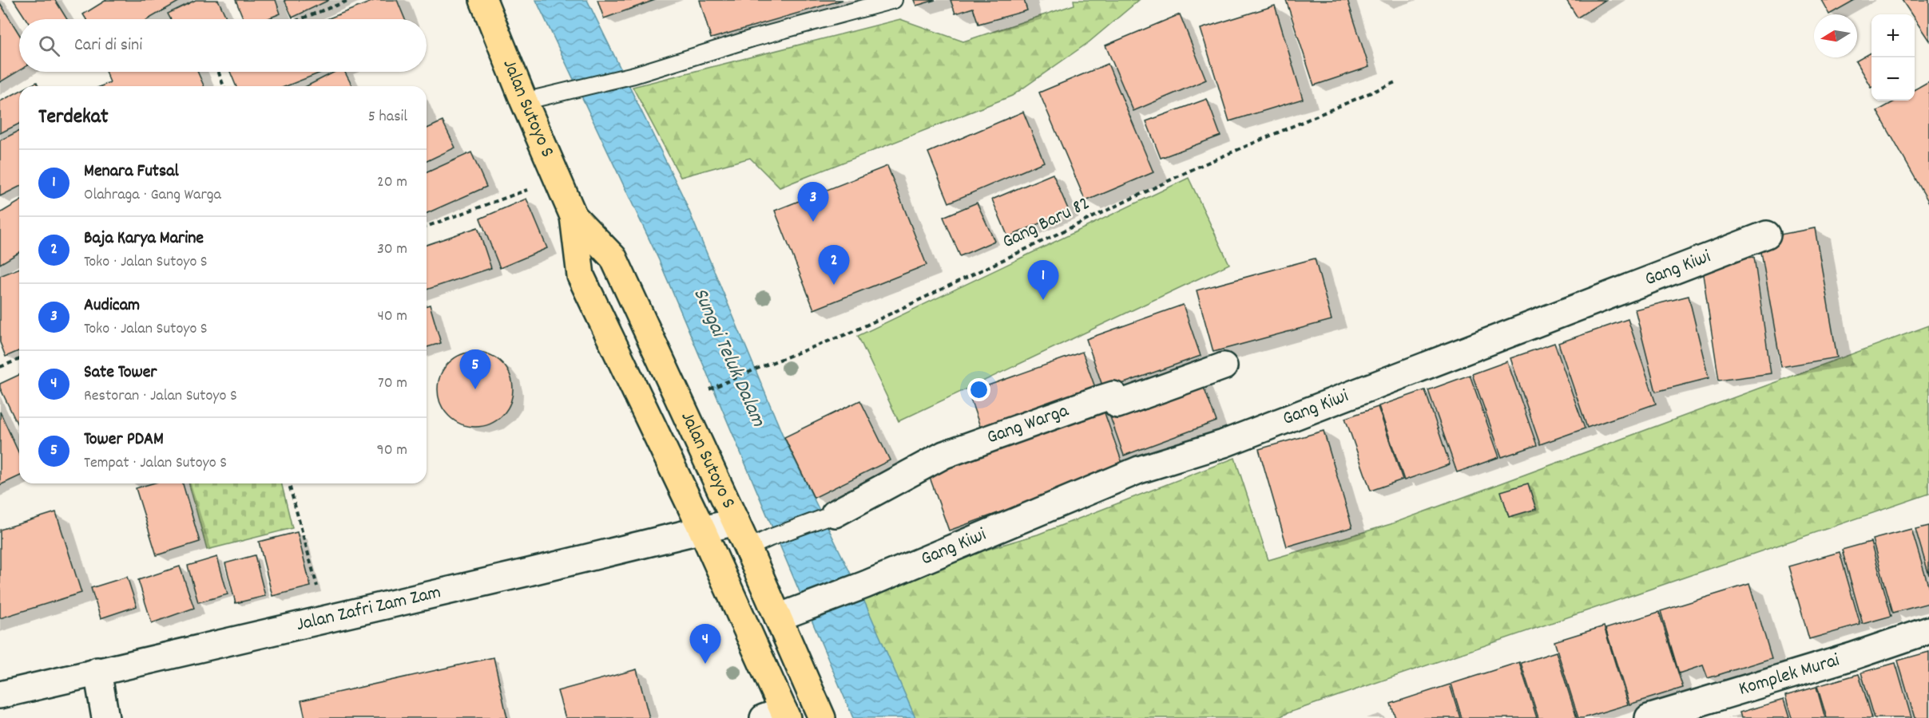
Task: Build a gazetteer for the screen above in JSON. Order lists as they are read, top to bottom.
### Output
{
  "streets": {
    "highway": ["Jalan Sutoyo S"],
    "street": [
      "Gang Kiwi",
      "Gang Warga",
      "Jalan Zafri Zam Zam",
      "Komplek Murai"
    ],
    "path": ["Gang Baru 82"]
  },
  "crossings": [
    ["Jalan Sutoyo S", "Gang Kiwi"],
    ["Jalan Sutoyo S", "Jalan Zafri Zam Zam"]
  ],
  "water": ["Sungai Teluk Dalam"],
  "north": "left",
  "page": {
    "map_buttons": ["+", "−"],
    "search": "Cari di sini",
    "heading": ["Terdekat", "5 hasil"],
    "list": [
      {
        "mark": "1",
        "name": "Menara Futsal",
        "note": "Olahraga · Gang Warga",
        "value": "20 m"
      },
      {
        "mark": "2",
        "name": "Baja Karya Marine",
        "note": "Toko · Jalan Sutoyo S",
        "value": "30 m"
      },
      {
        "mark": "3",
        "name": "Audicam",
        "note": "Toko · Jalan Sutoyo S",
        "value": "40 m"
      },
      {
        "mark": "4",
        "name": "Sate Tower",
        "note": "Restoran · Jalan Sutoyo S",
        "value": "70 m"
      },
      {
        "mark": "5",
        "name": "Tower PDAM",
        "note": "Tempat · Jalan Sutoyo S",
        "value": "90 m"
      }
    ],
    "pins": [
      "3",
      "2",
      "1",
      "5",
      "4"
    ]
  }
}
